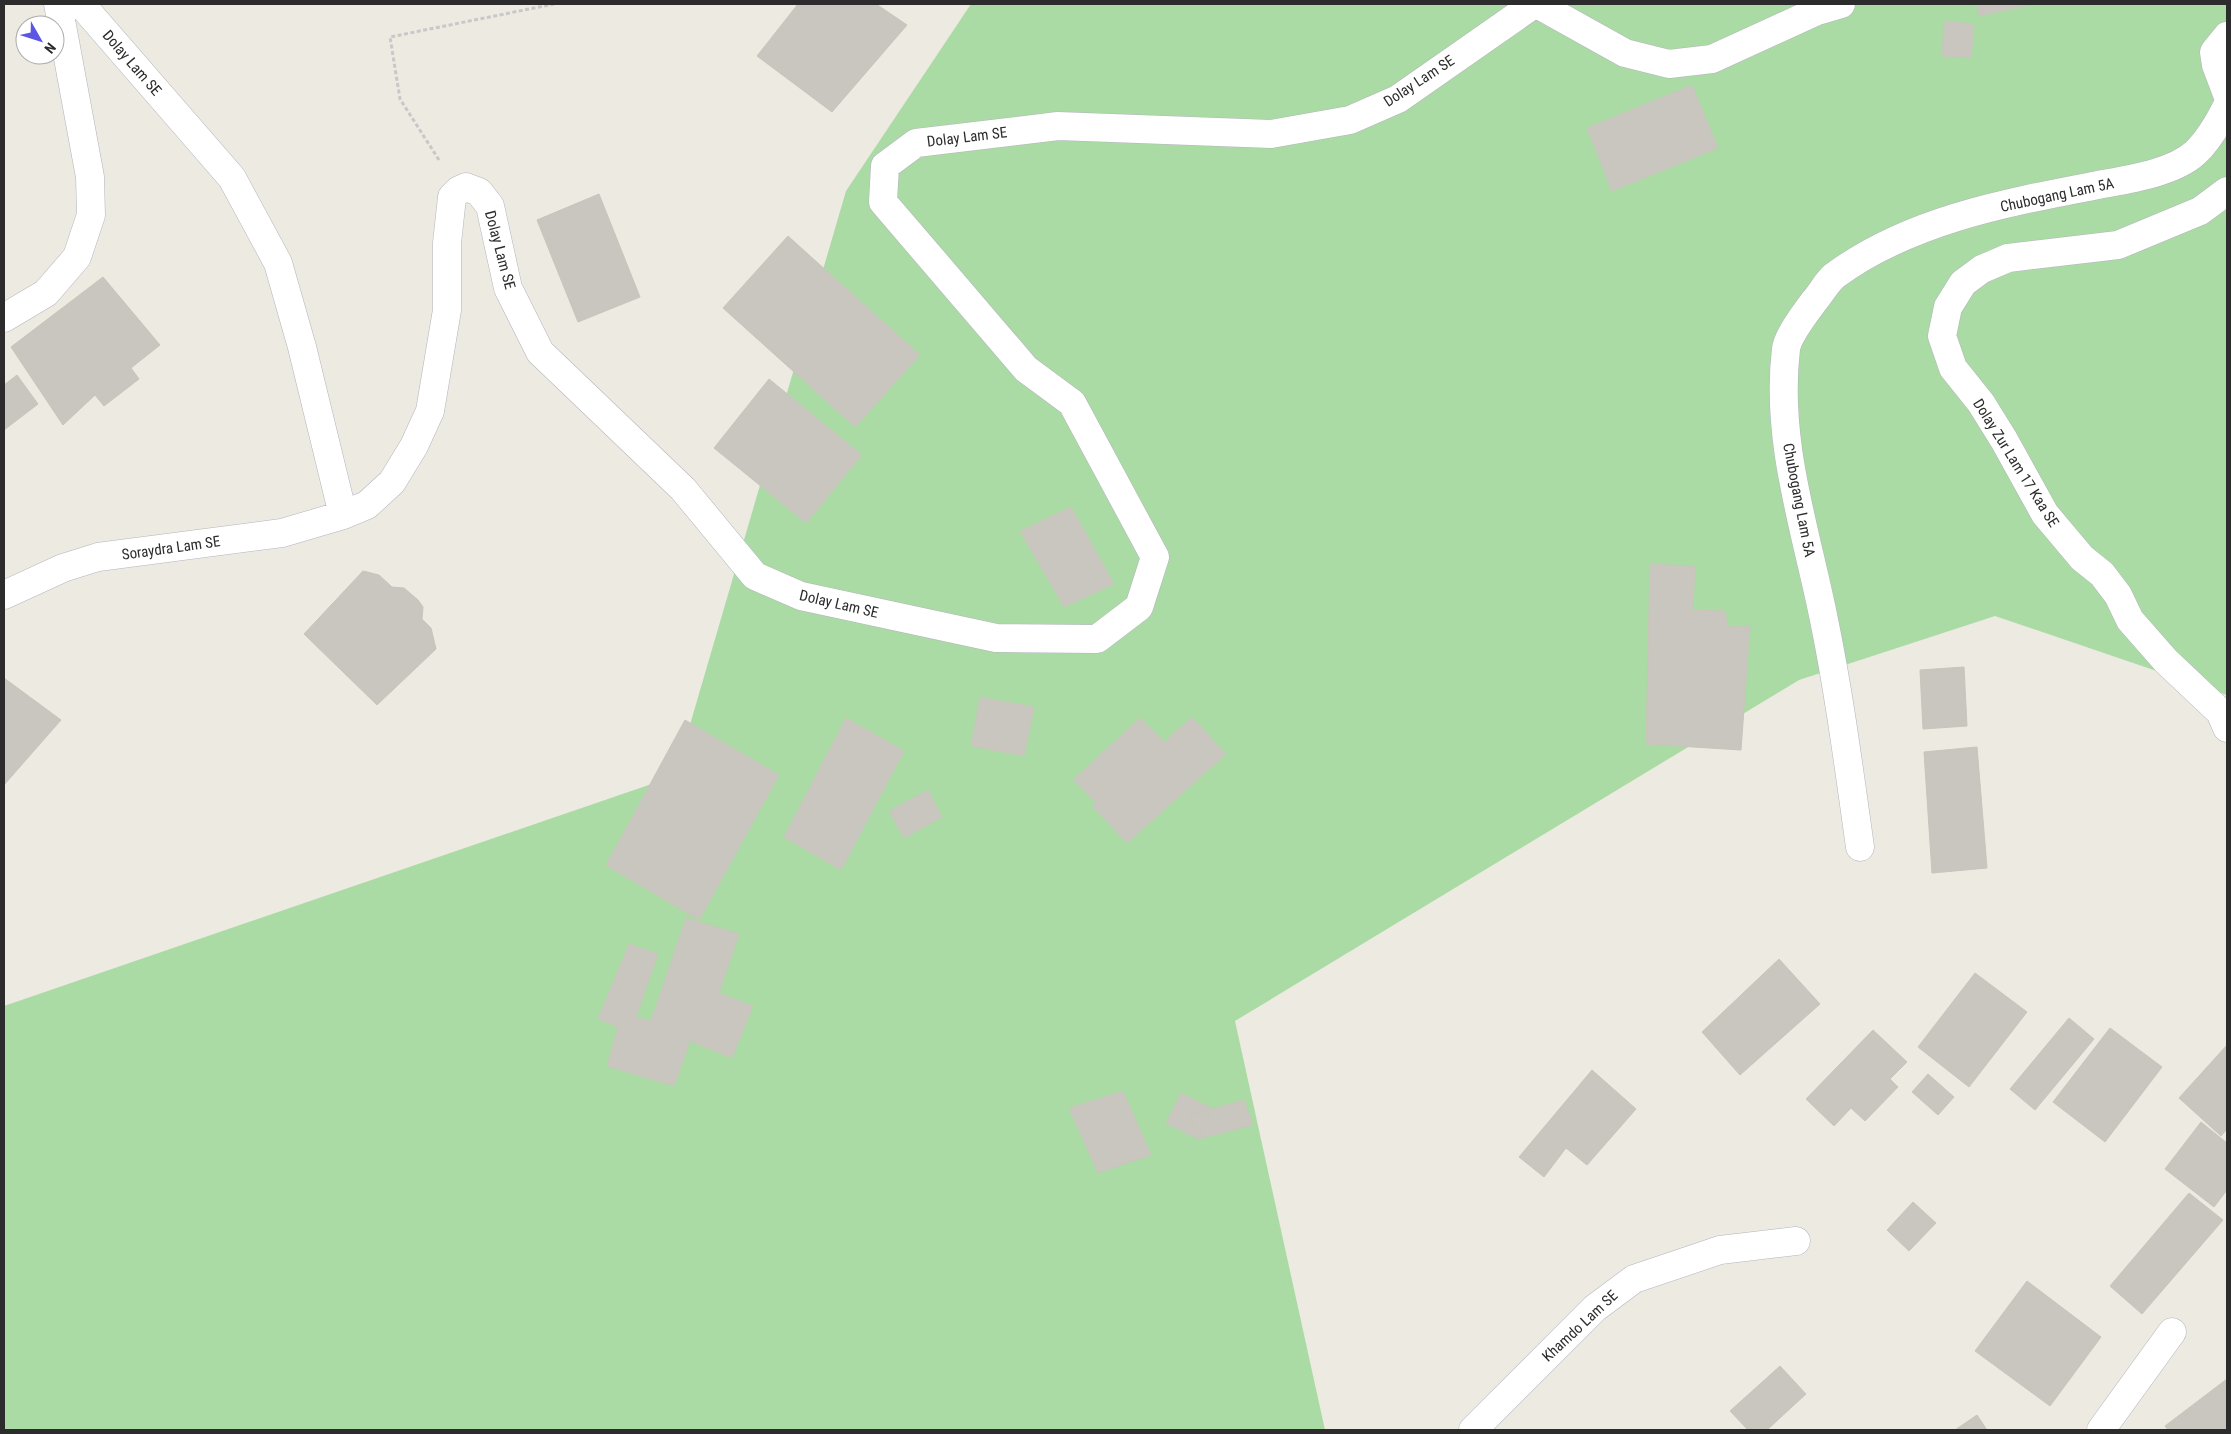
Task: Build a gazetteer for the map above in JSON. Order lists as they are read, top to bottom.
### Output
{
  "streets": {
    "street": [
      "Dolay Lam SE",
      "Chubogang Lam 5A",
      "Dolay Zur Lam 17 Kaa SE",
      "Soraydra Lam SE",
      "Khamdo Lam SE"
    ]
  },
  "crossings": [
    ["Dolay Lam SE", "Soraydra Lam SE"]
  ],
  "north": "bottom right"
}
